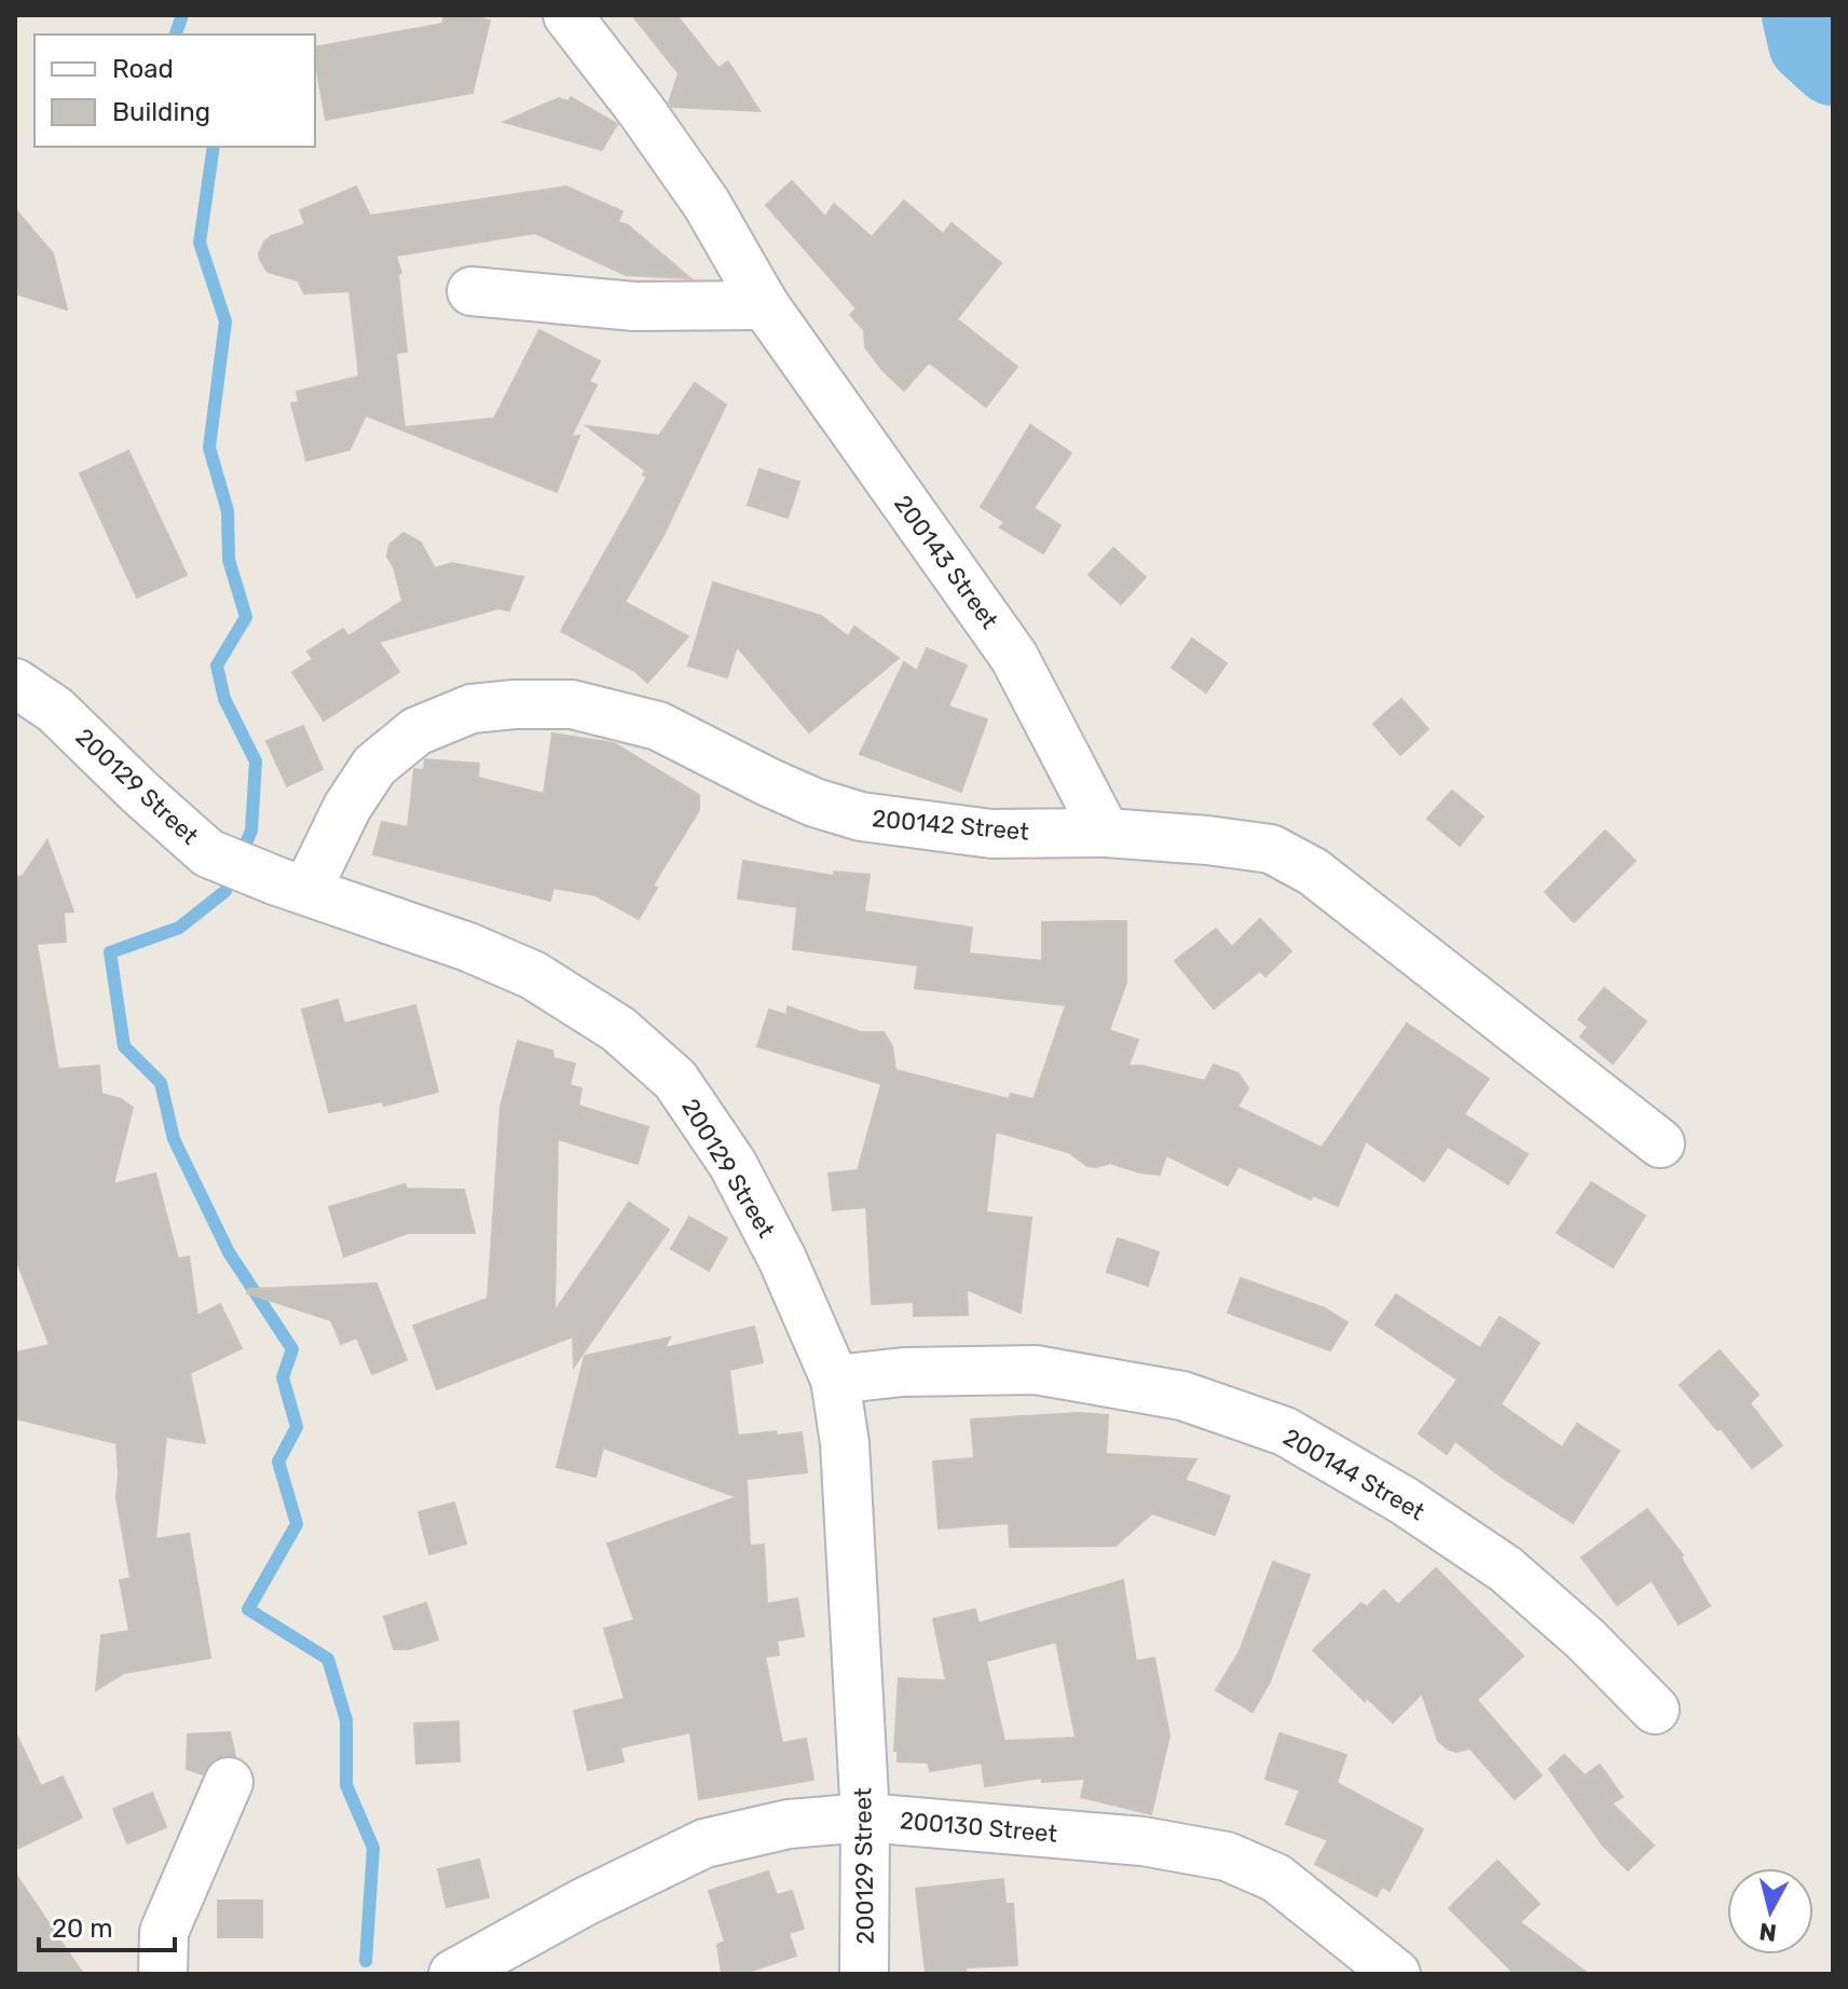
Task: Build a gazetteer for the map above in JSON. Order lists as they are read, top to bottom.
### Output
{
  "streets": {
    "street": [
      "200143 Street",
      "200129 Street",
      "200142 Street",
      "200144 Street",
      "200130 Street"
    ]
  },
  "crossings": [
    ["200143 Street", "200142 Street"],
    ["200129 Street", "200142 Street"],
    ["200129 Street", "200144 Street"],
    ["200129 Street", "200130 Street"]
  ],
  "legend": ["Road", "Building"],
  "scale_bar": "20 m",
  "north": "bottom"
}
